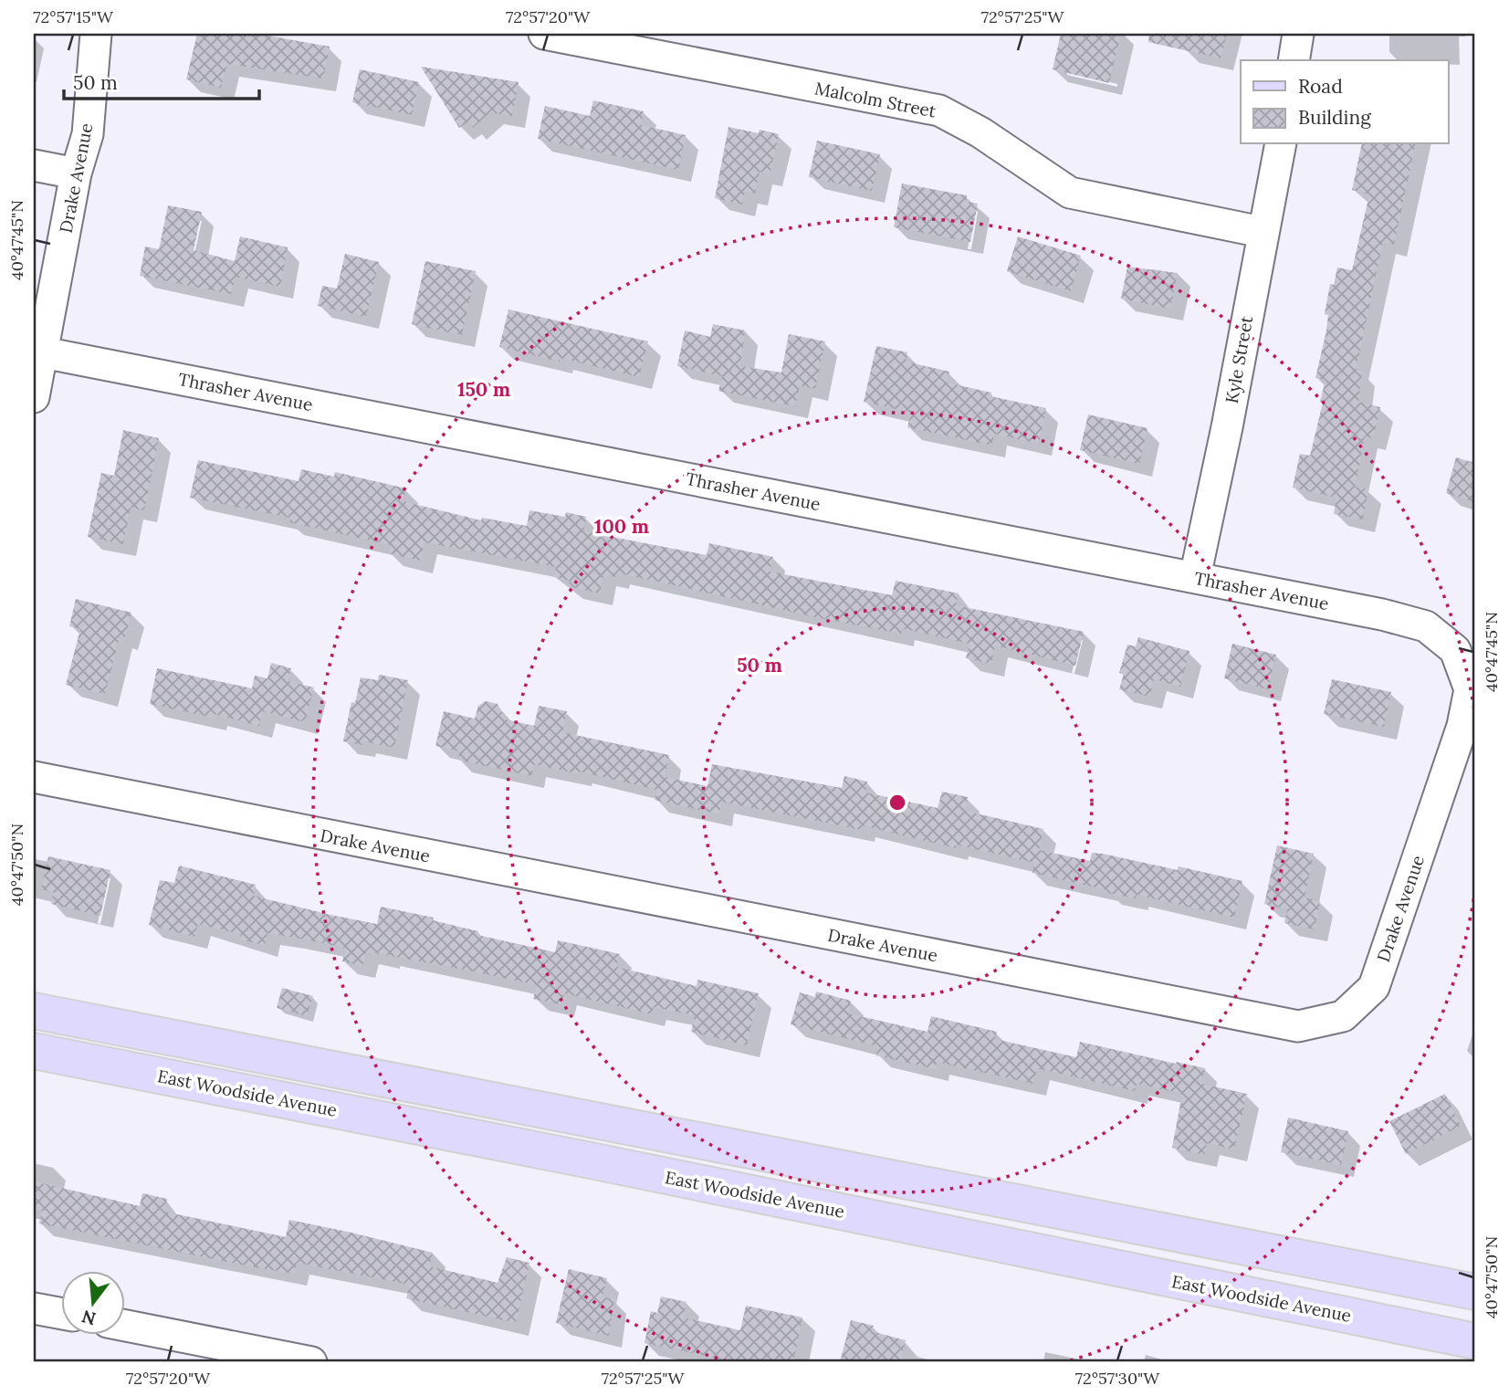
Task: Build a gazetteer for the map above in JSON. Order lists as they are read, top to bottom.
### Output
{
  "streets": {
    "main road": ["East Woodside Avenue"],
    "street": [
      "Malcolm Street",
      "Drake Avenue",
      "Kyle Street",
      "Thrasher Avenue"
    ]
  },
  "crossings": [
    ["Malcolm Street", "Kyle Street"],
    ["Drake Avenue", "Thrasher Avenue"],
    ["Kyle Street", "Thrasher Avenue"]
  ],
  "legend": ["Road", "Building"],
  "scale_bar": "50 m",
  "north": "bottom",
  "coordinates": [
    "72°57'15\"W",
    "72°57'20\"W",
    "72°57'25\"W",
    "40°47'45\"N",
    "40°47'50\"N",
    "72°57'30\"W"
  ],
  "rings": ["150 m", "100 m", "50 m"]
}
